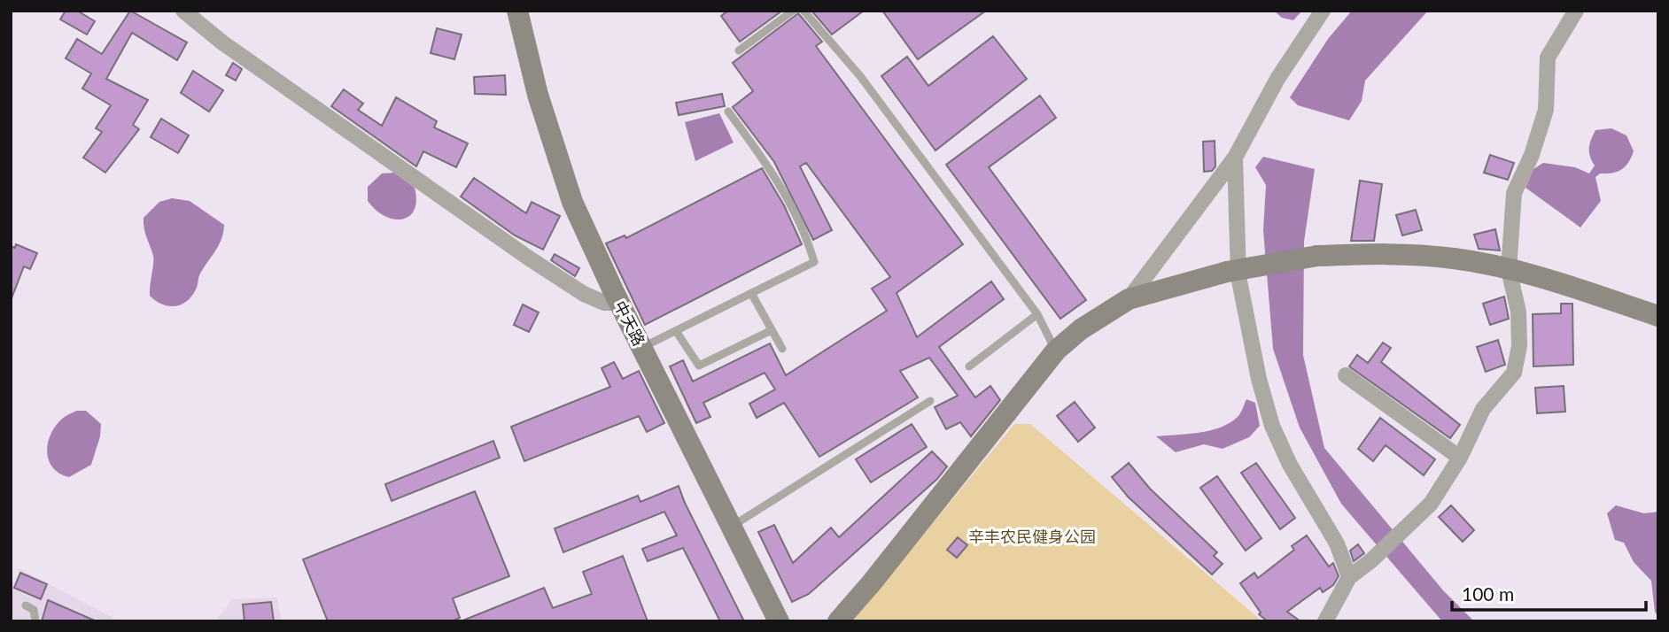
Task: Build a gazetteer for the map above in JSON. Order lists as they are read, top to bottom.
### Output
{
  "streets": {
    "main road": ["中天路"]
  },
  "parks": ["辛丰农民健身公园"],
  "scale_bar": "100 m"
}
